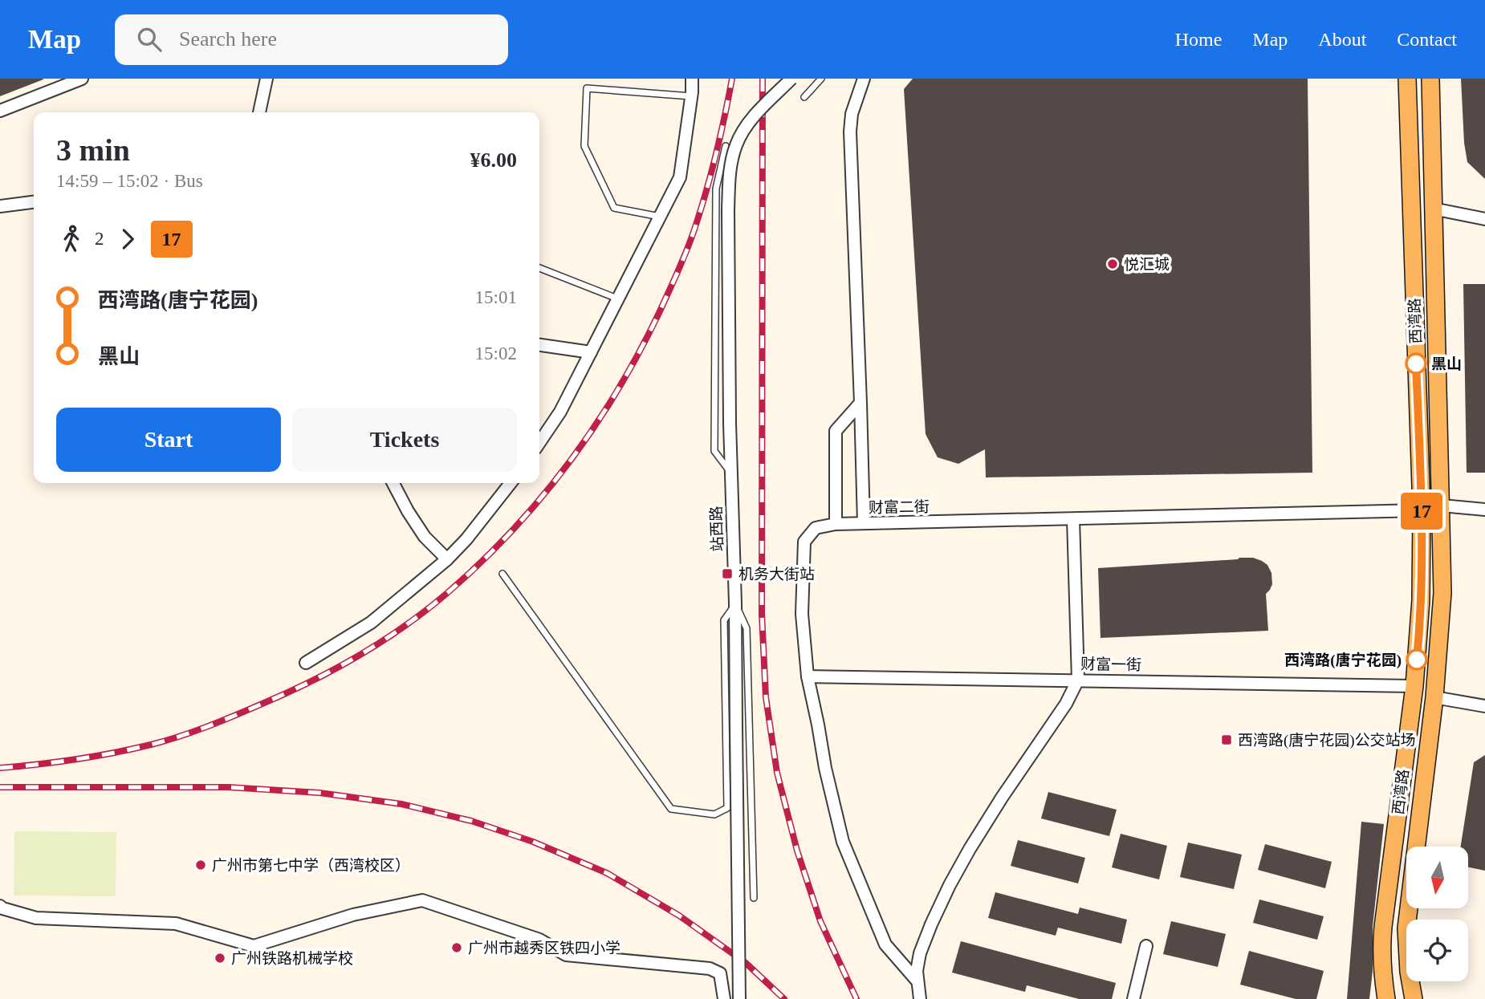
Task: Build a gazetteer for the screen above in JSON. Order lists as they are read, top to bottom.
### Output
{
  "streets": {
    "main road": ["西湾路"],
    "street": ["财富二街", "站西路", "财富一街"]
  },
  "crossings": [
    ["西湾路", "财富二街"],
    ["西湾路", "财富一街"]
  ],
  "places": {
    "other": [
      "悦汇城",
      "黑山",
      "西湾路(唐宁花园)",
      "广州市第七中学（西湾校区）",
      "广州市越秀区铁四小学",
      "广州铁路机械学校"
    ],
    "transit": ["机务大街站", "西湾路(唐宁花园)公交站场"]
  },
  "lines": ["bus line 17"],
  "north": "bottom",
  "page": {
    "header": "Map",
    "search": "Search here",
    "nav": [
      "Home",
      "Map",
      "About",
      "Contact"
    ],
    "on_map": "17",
    "heading": ["3 min", "14:59 – 15:02 · Bus", "¥6.00"],
    "legs": ["2", "17"],
    "list": [
      {
        "name": "西湾路(唐宁花园)",
        "value": "15:01"
      },
      {
        "name": "黑山",
        "value": "15:02"
      }
    ],
    "buttons": ["Start", "Tickets"]
  }
}
